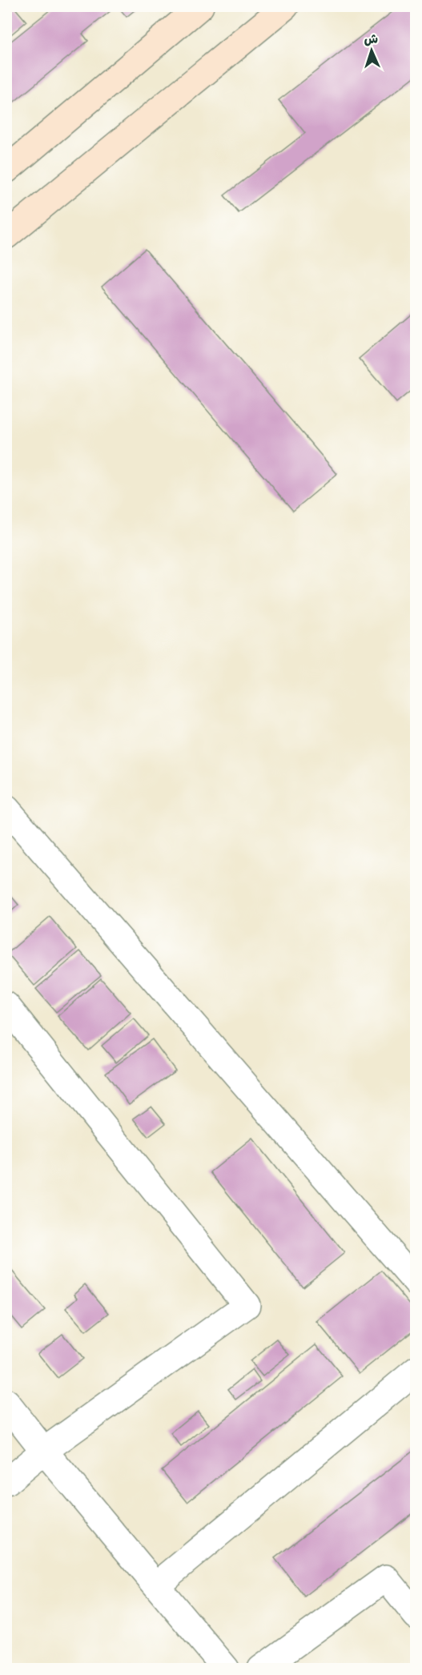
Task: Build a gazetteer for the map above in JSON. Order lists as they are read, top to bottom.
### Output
{
  "north": "top"
}
